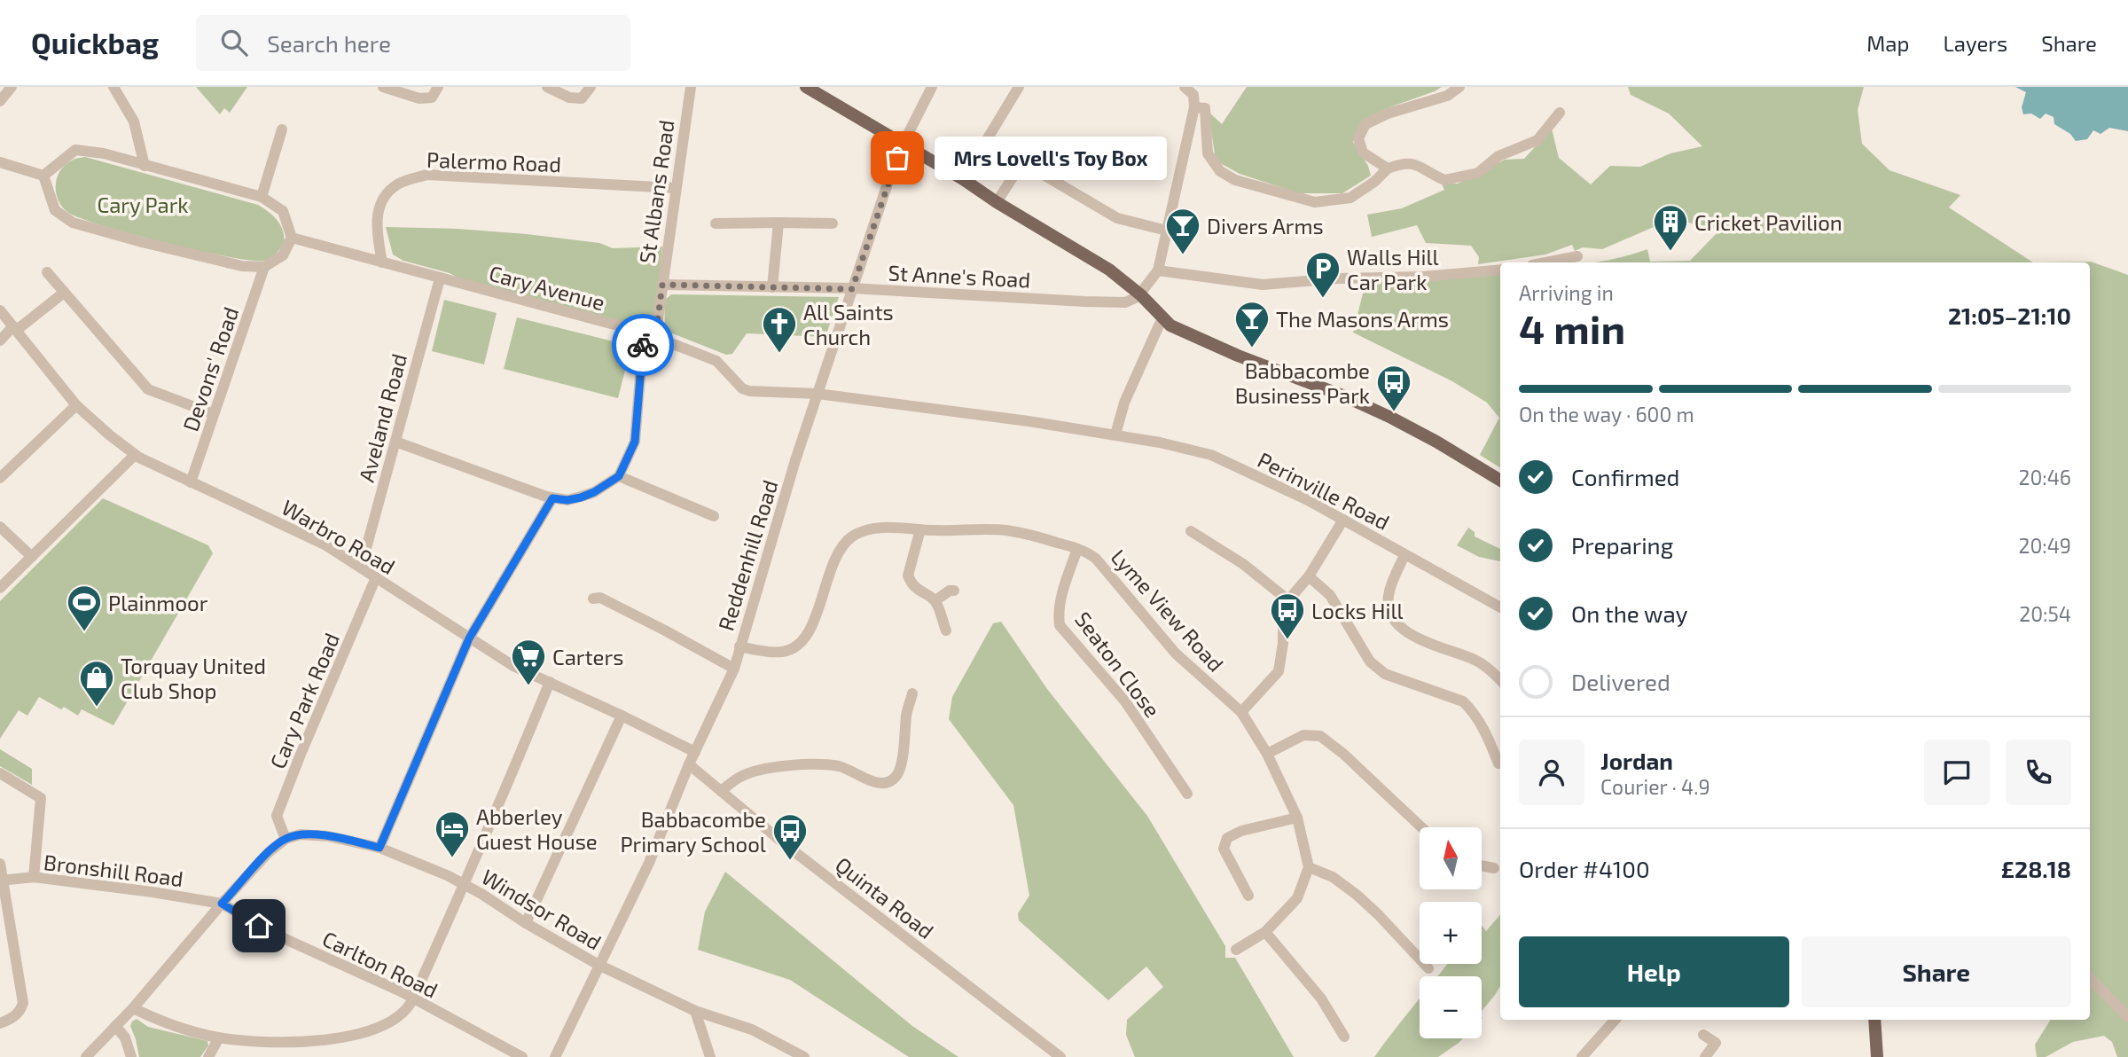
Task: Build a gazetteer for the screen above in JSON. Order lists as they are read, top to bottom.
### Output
{
  "streets": {
    "street": [
      "Palermo Road",
      "St Albans Road",
      "St Anne's Road",
      "Cary Avenue",
      "Devons' Road",
      "Aveland Road",
      "Perinville Road",
      "Warbro Road",
      "Reddenhill Road",
      "Lyme View Road",
      "Seaton Close",
      "Cary Park Road",
      "Bronshill Road",
      "Quinta Road",
      "Windsor Road",
      "Carlton Road"
    ]
  },
  "crossings": [
    ["Palermo Road", "St Albans Road"],
    ["Palermo Road", "Cary Avenue"],
    ["St Albans Road", "St Anne's Road"],
    ["St Albans Road", "Cary Avenue"],
    ["St Anne's Road", "Reddenhill Road"],
    ["Cary Avenue", "Aveland Road"],
    ["Cary Avenue", "Perinville Road"],
    ["Cary Avenue", "Reddenhill Road"],
    ["Devons' Road", "Warbro Road"],
    ["Aveland Road", "Warbro Road"],
    ["Perinville Road", "Reddenhill Road"],
    ["Warbro Road", "Reddenhill Road"],
    ["Warbro Road", "Cary Park Road"],
    ["Reddenhill Road", "Lyme View Road"],
    ["Reddenhill Road", "Quinta Road"],
    ["Reddenhill Road", "Windsor Road"],
    ["Lyme View Road", "Seaton Close"],
    ["Cary Park Road", "Windsor Road"],
    ["Bronshill Road", "Carlton Road"]
  ],
  "parks": ["Cary Park"],
  "places": {
    "other": ["Mrs Lovell's Toy Box"],
    "building": ["Cricket Pavilion"],
    "bar": ["Divers Arms", "The Masons Arms"],
    "parking": ["Walls Hill Car Park"],
    "church": ["All Saints Church"],
    "bus stop": ["Babbacombe Business Park", "Locks Hill", "Babbacombe Primary School"],
    "sports": ["Plainmoor"],
    "supermarket": ["Carters"],
    "shop": ["Torquay United Club Shop"],
    "hotel": ["Abberley Guest House"]
  },
  "north": "top",
  "page": {
    "header": "Quickbag",
    "search": "Search here",
    "nav": ["Map", "Layers", "Share"],
    "bubble": "Mrs Lovell's Toy Box",
    "heading": ["4 min", "Arriving in", "21:05–21:10"],
    "panel": [
      "Jordan",
      "Courier · 4.9",
      "Order #4100",
      "£28.18"
    ],
    "bar": "On the way · 600 m",
    "list": [
      ["Confirmed", "20:46"],
      ["Preparing", "20:49"],
      ["On the way", "20:54"],
      "Delivered"
    ],
    "map_buttons": ["+", "−"],
    "buttons": ["Help", "Share"]
  }
}
